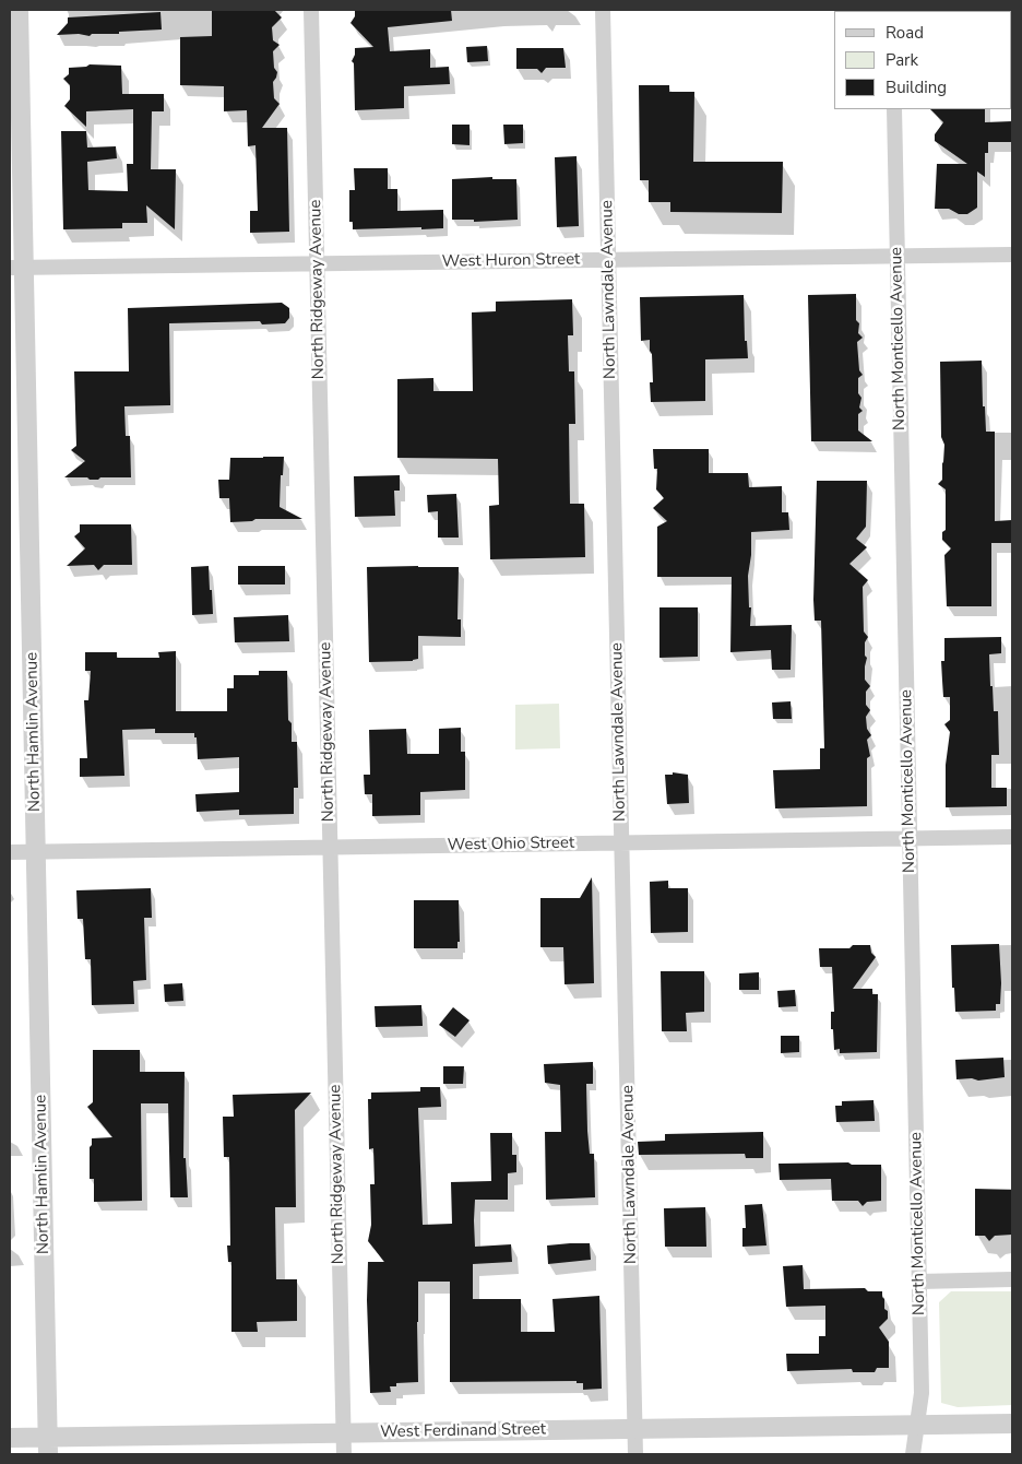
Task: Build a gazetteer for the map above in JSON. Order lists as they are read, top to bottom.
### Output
{
  "streets": {
    "street": [
      "West Huron Street",
      "North Ridgeway Avenue",
      "North Lawndale Avenue",
      "North Monticello Avenue",
      "North Hamlin Avenue",
      "West Ohio Street",
      "West Ferdinand Street"
    ]
  },
  "crossings": [
    ["West Huron Street", "North Ridgeway Avenue"],
    ["West Huron Street", "North Lawndale Avenue"],
    ["West Huron Street", "North Monticello Avenue"],
    ["West Huron Street", "North Hamlin Avenue"],
    ["North Ridgeway Avenue", "West Ohio Street"],
    ["North Ridgeway Avenue", "West Ferdinand Street"],
    ["North Lawndale Avenue", "West Ohio Street"],
    ["North Lawndale Avenue", "West Ferdinand Street"],
    ["North Monticello Avenue", "West Ohio Street"],
    ["North Monticello Avenue", "West Ferdinand Street"],
    ["North Hamlin Avenue", "West Ohio Street"],
    ["North Hamlin Avenue", "West Ferdinand Street"]
  ],
  "legend": ["Road", "Park", "Building"]
}
